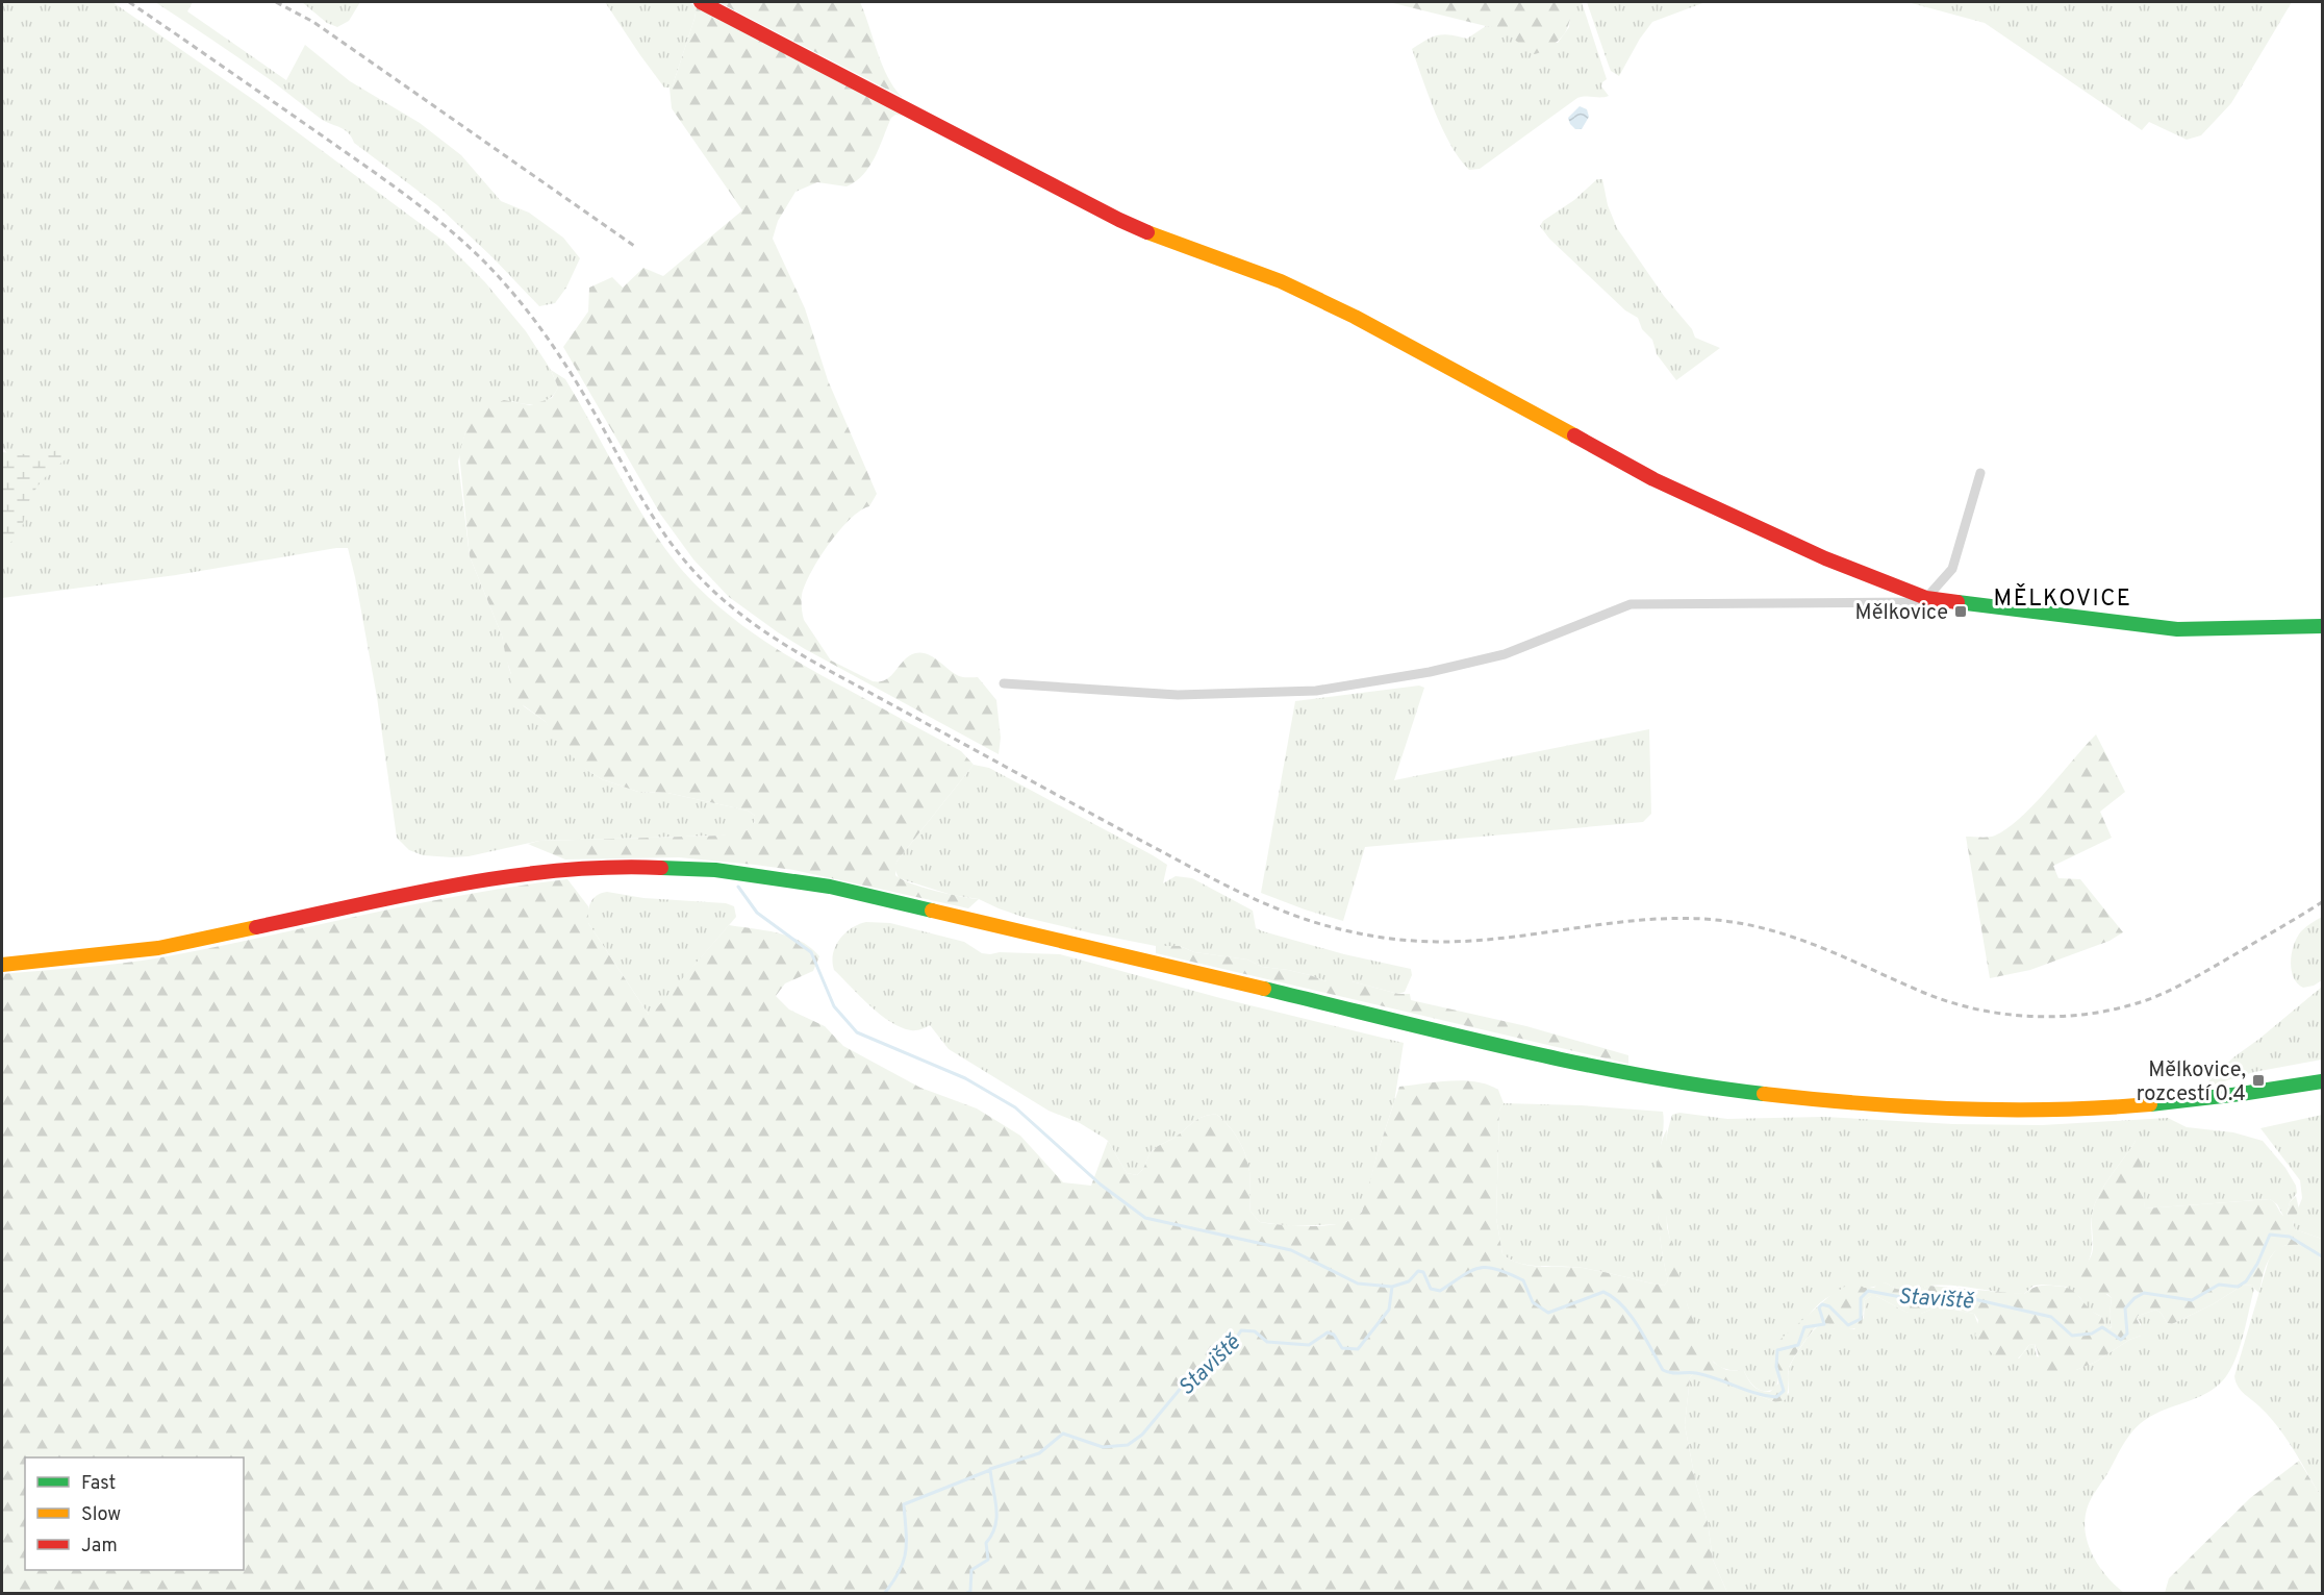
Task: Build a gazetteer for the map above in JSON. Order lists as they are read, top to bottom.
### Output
{
  "districts": ["MĚLKOVICE"],
  "water": ["Staviště"],
  "places": {
    "transit": ["Mělkovice", "Mělkovice, rozcestí 0.4"]
  },
  "legend": ["Fast", "Slow", "Jam"]
}
